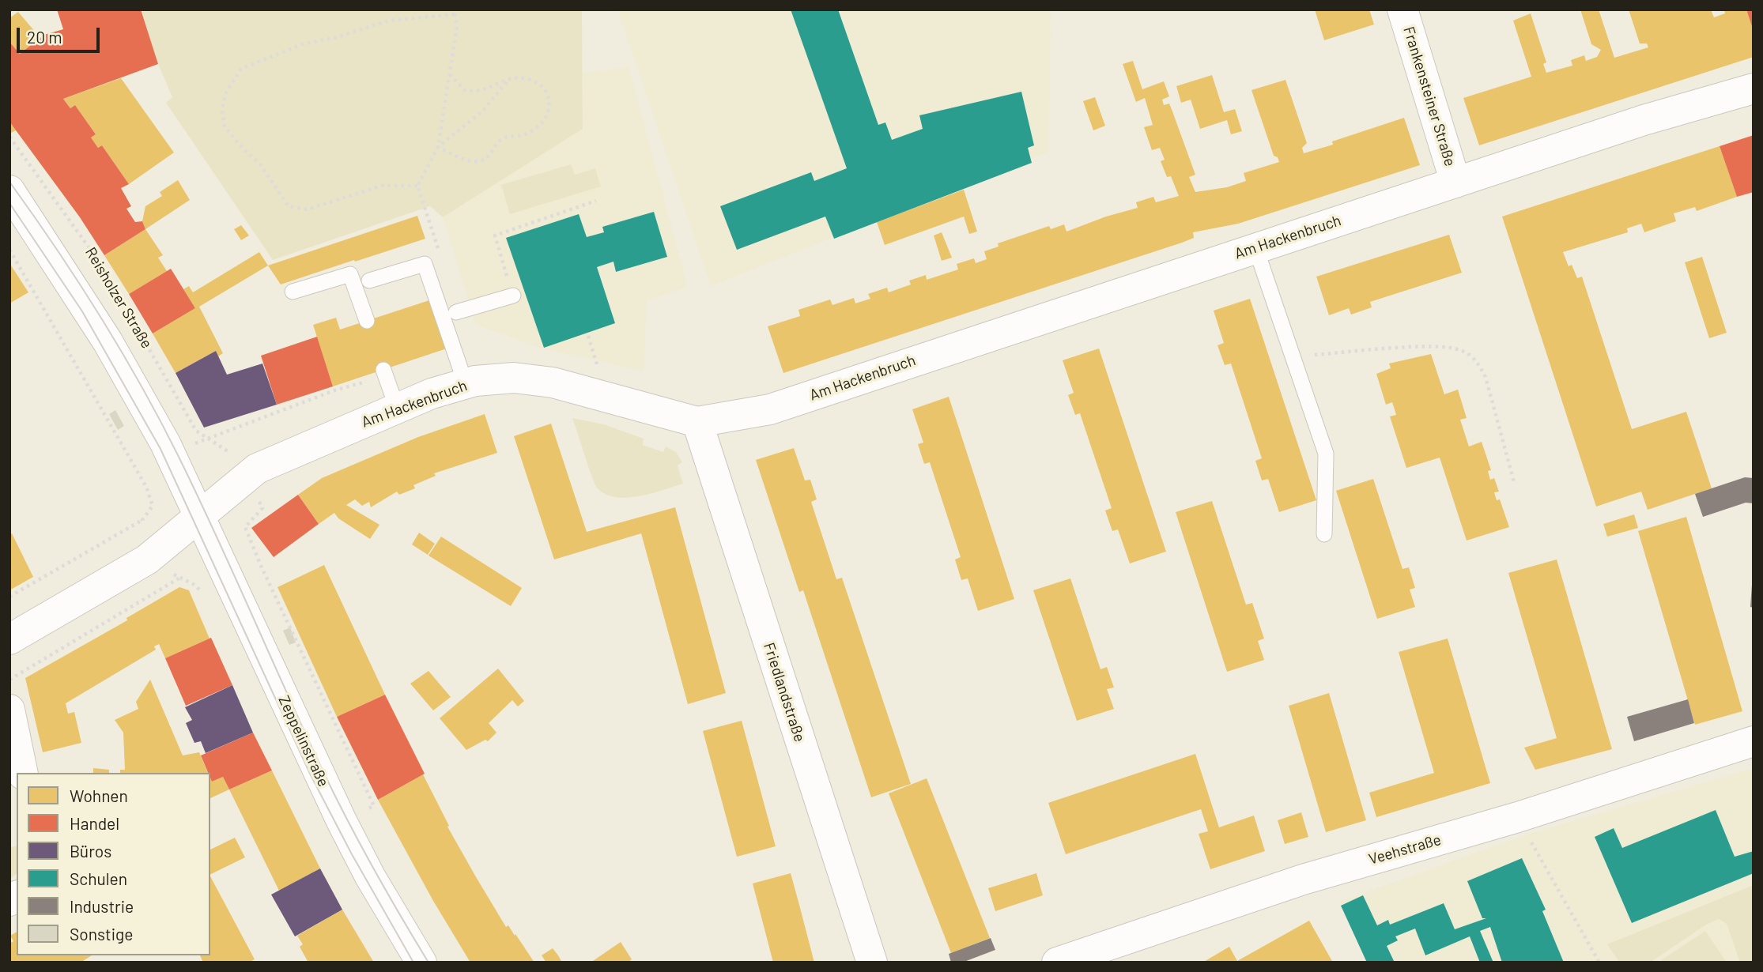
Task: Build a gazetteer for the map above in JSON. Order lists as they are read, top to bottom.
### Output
{
  "streets": {
    "street": [
      "Frankensteiner Straße",
      "Am Hackenbruch",
      "Friedlandstraße",
      "Zeppelinstraße",
      "Veehstraße"
    ],
    "path": ["Reisholzer Straße"]
  },
  "crossings": [
    ["Frankensteiner Straße", "Am Hackenbruch"],
    ["Am Hackenbruch", "Friedlandstraße"],
    ["Am Hackenbruch", "Zeppelinstraße"]
  ],
  "legend": [
    "Wohnen",
    "Handel",
    "Büros",
    "Schulen",
    "Industrie",
    "Sonstige"
  ],
  "scale_bar": "20 m"
}
